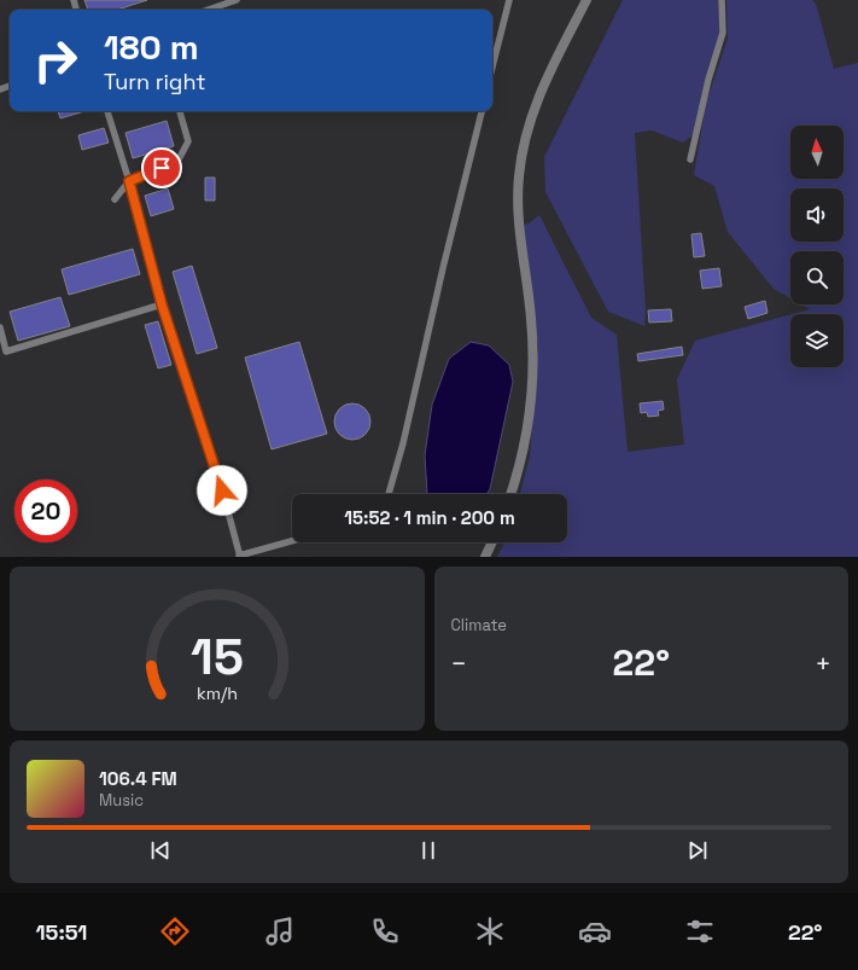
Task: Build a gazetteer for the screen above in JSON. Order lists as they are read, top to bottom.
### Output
{
  "north": "top",
  "page": {
    "turn": ["180 m", "Turn right"],
    "limit": "20",
    "trip": "15:52 · 1 min · 200 m",
    "tile": "Climate",
    "heat": ["−", "22°", "+"],
    "song": ["106.4 FM", "Music"],
    "tabs": ["15:51", "22°"],
    "gauge": ["15", "km/h"]
  }
}
